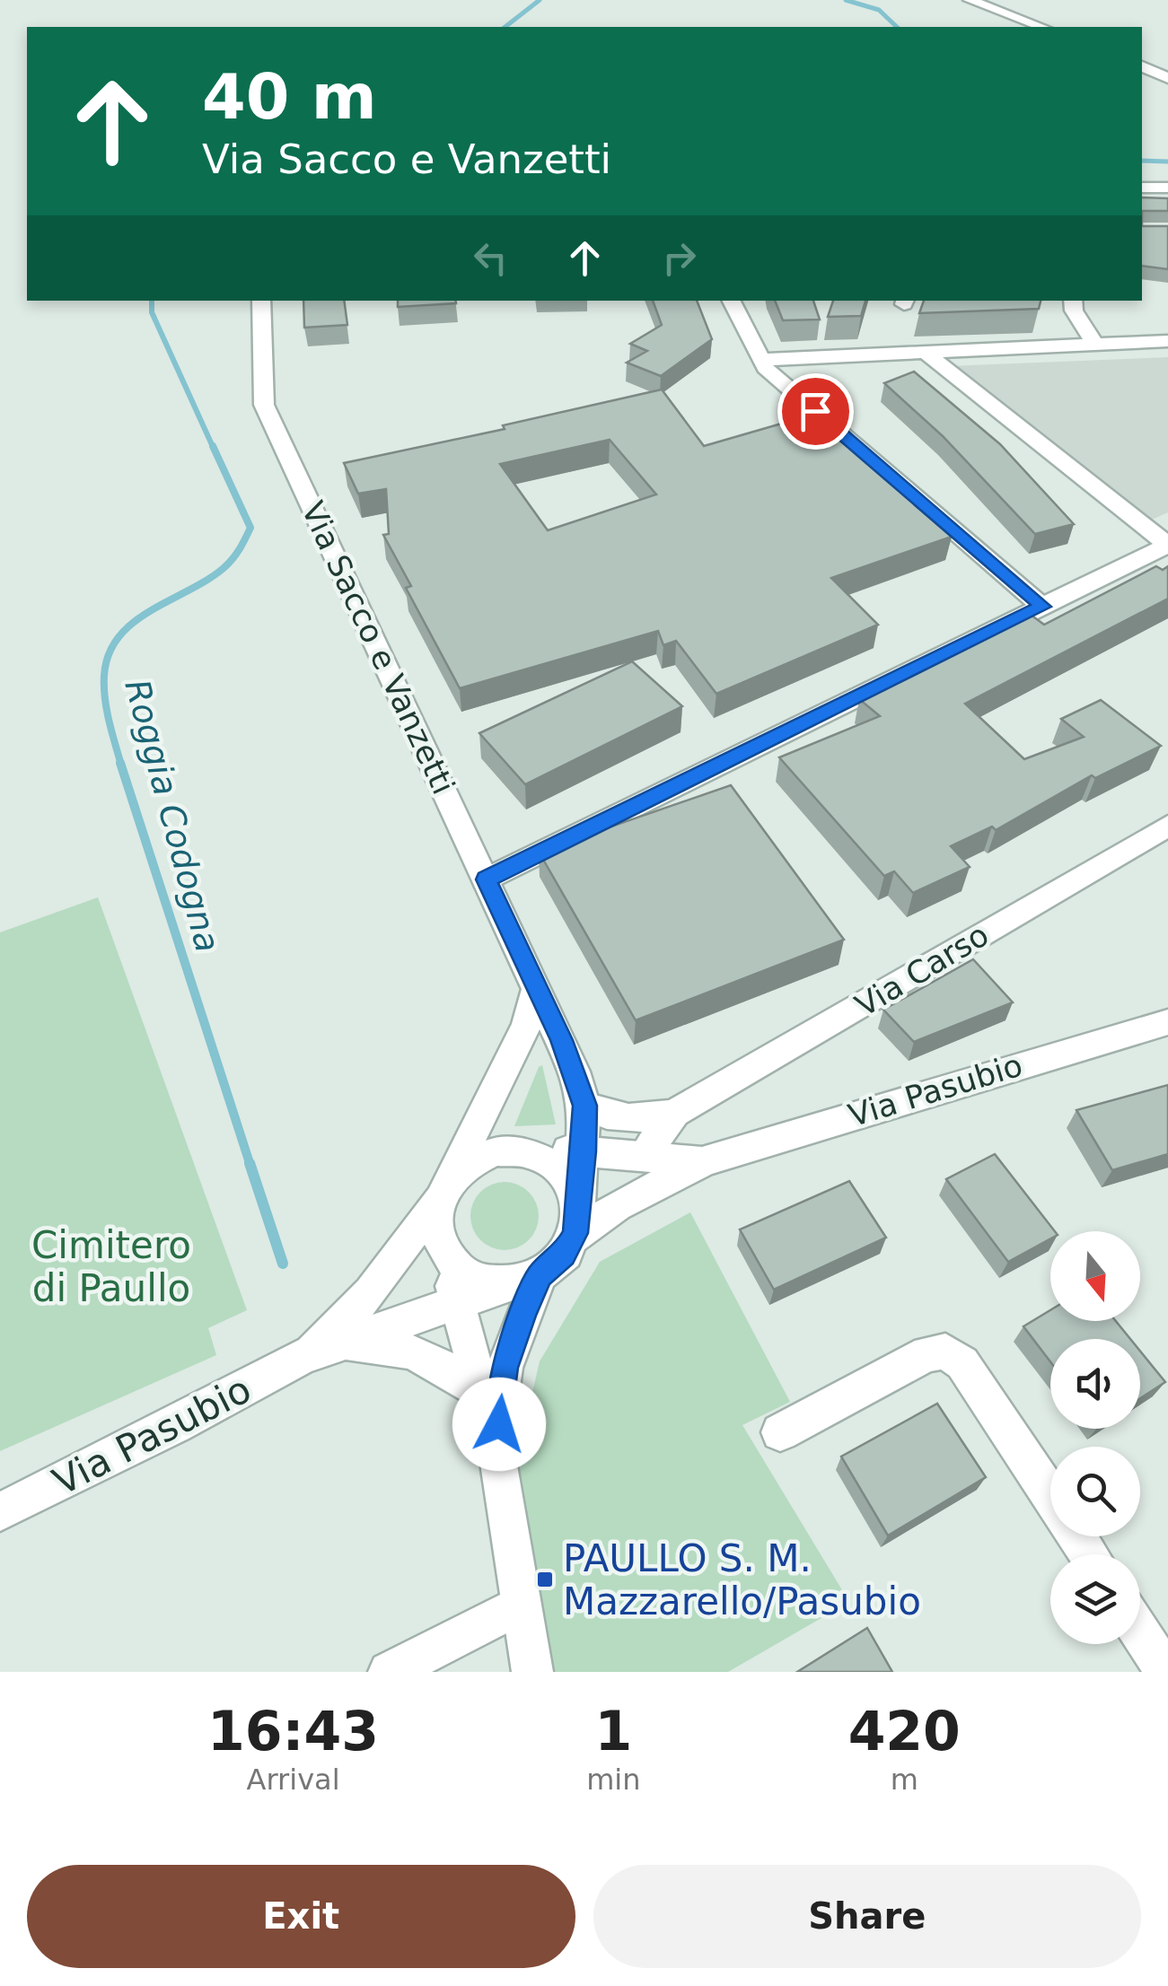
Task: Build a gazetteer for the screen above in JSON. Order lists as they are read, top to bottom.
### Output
{
  "streets": {
    "street": ["Via Sacco e Vanzetti", "Via Carso", "Via Pasubio"]
  },
  "crossings": [
    ["Via Sacco e Vanzetti", "Via Carso"],
    ["Via Sacco e Vanzetti", "Via Pasubio"],
    ["Via Carso", "Via Pasubio"]
  ],
  "water": ["Roggia Codogna"],
  "parks": ["Cimitero di Paullo"],
  "places": {
    "transit": ["PAULLO S. M. Mazzarello/Pasubio"]
  },
  "north": "bottom",
  "page": {
    "turn": ["40 m", "Via Sacco e Vanzetti"],
    "eta": [
      "16:43",
      "Arrival",
      "1",
      "min",
      "420",
      "m"
    ],
    "buttons": ["Exit", "Share"]
  }
}
